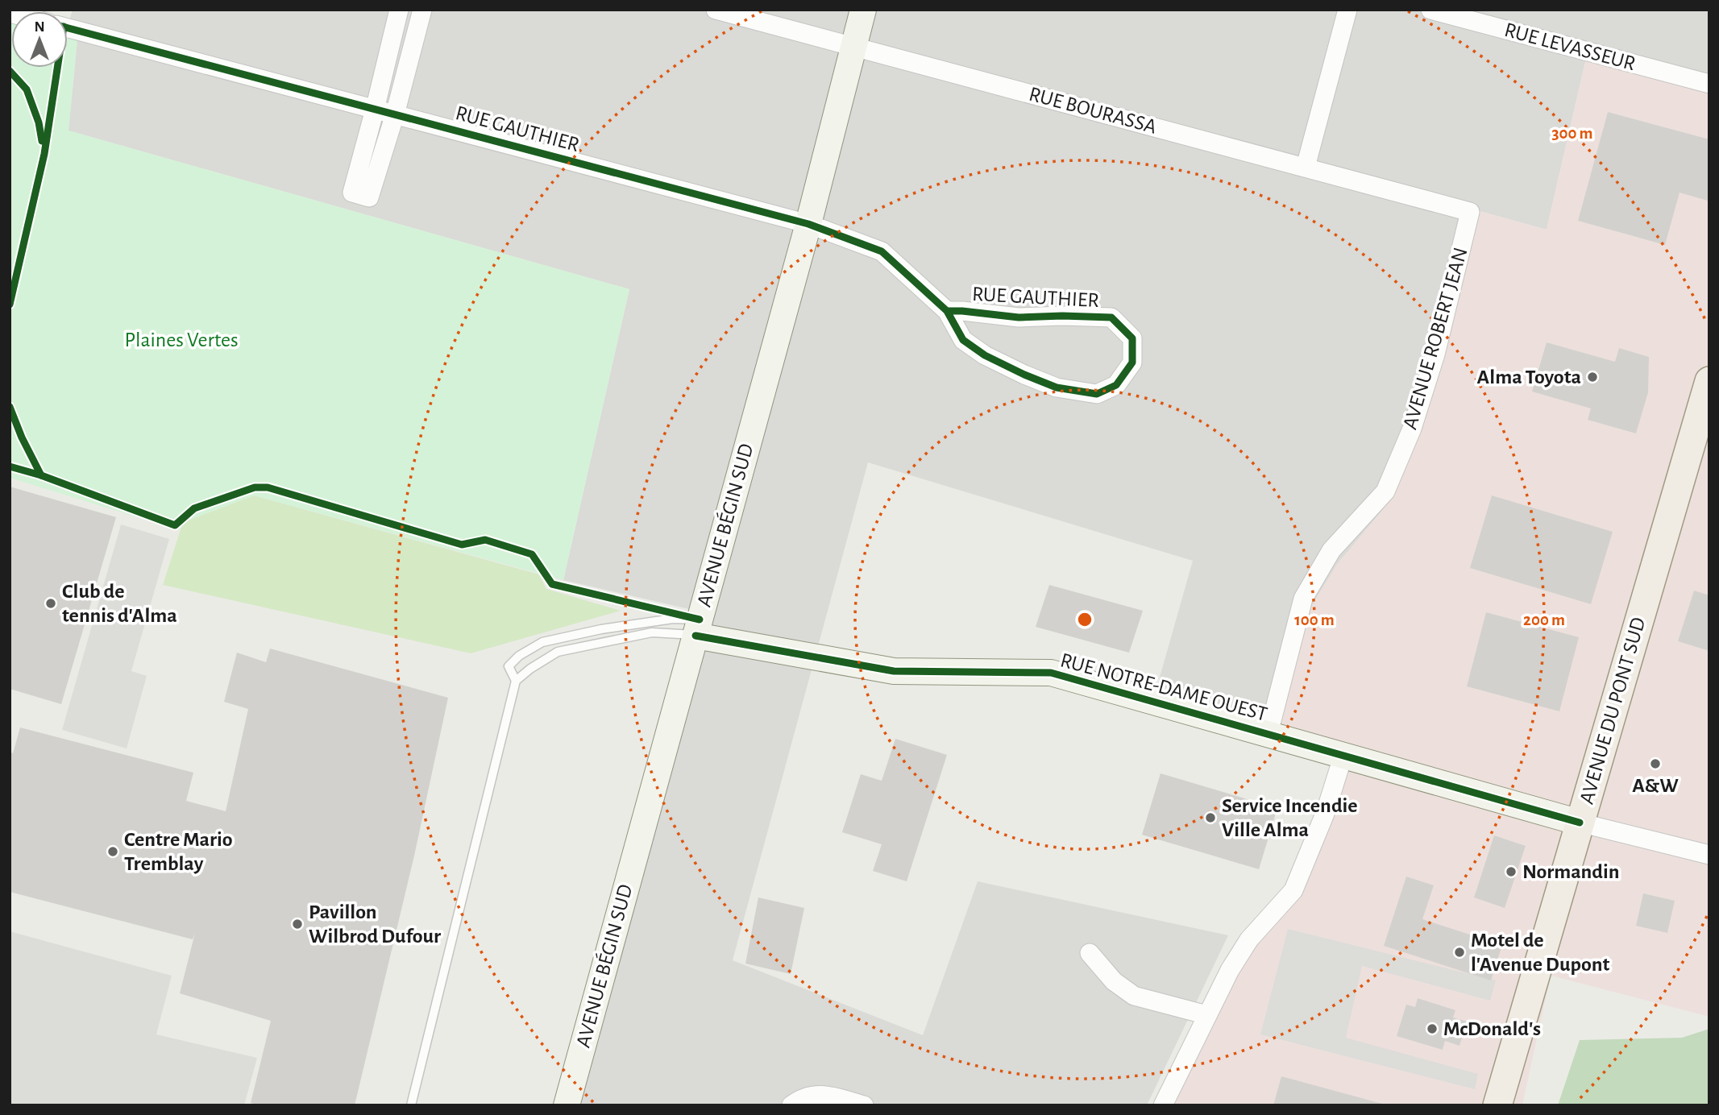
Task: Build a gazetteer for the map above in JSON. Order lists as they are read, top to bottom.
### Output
{
  "streets": {
    "main road": ["AVENUE DU PONT SUD"],
    "street": [
      "RUE LEVASSEUR",
      "RUE BOURASSA",
      "RUE GAUTHIER",
      "AVENUE ROBERT JEAN",
      "AVENUE BÉGIN SUD",
      "RUE NOTRE-DAME OUEST"
    ]
  },
  "crossings": [
    ["RUE BOURASSA", "AVENUE ROBERT JEAN"],
    ["RUE BOURASSA", "AVENUE BÉGIN SUD"],
    ["RUE GAUTHIER", "AVENUE BÉGIN SUD"],
    ["AVENUE ROBERT JEAN", "RUE NOTRE-DAME OUEST"],
    ["AVENUE BÉGIN SUD", "RUE NOTRE-DAME OUEST"],
    ["RUE NOTRE-DAME OUEST", "AVENUE DU PONT SUD"]
  ],
  "parks": ["Plaines Vertes"],
  "places": [
    "Alma Toyota",
    "Club de tennis d'Alma",
    "A&W",
    "Service Incendie Ville Alma",
    "Centre Mario Tremblay",
    "Normandin",
    "Pavillon Wilbrod Dufour",
    "Motel de l'Avenue Dupont",
    "McDonald's"
  ],
  "north": "top",
  "rings": ["300 m", "100 m", "200 m"]
}
